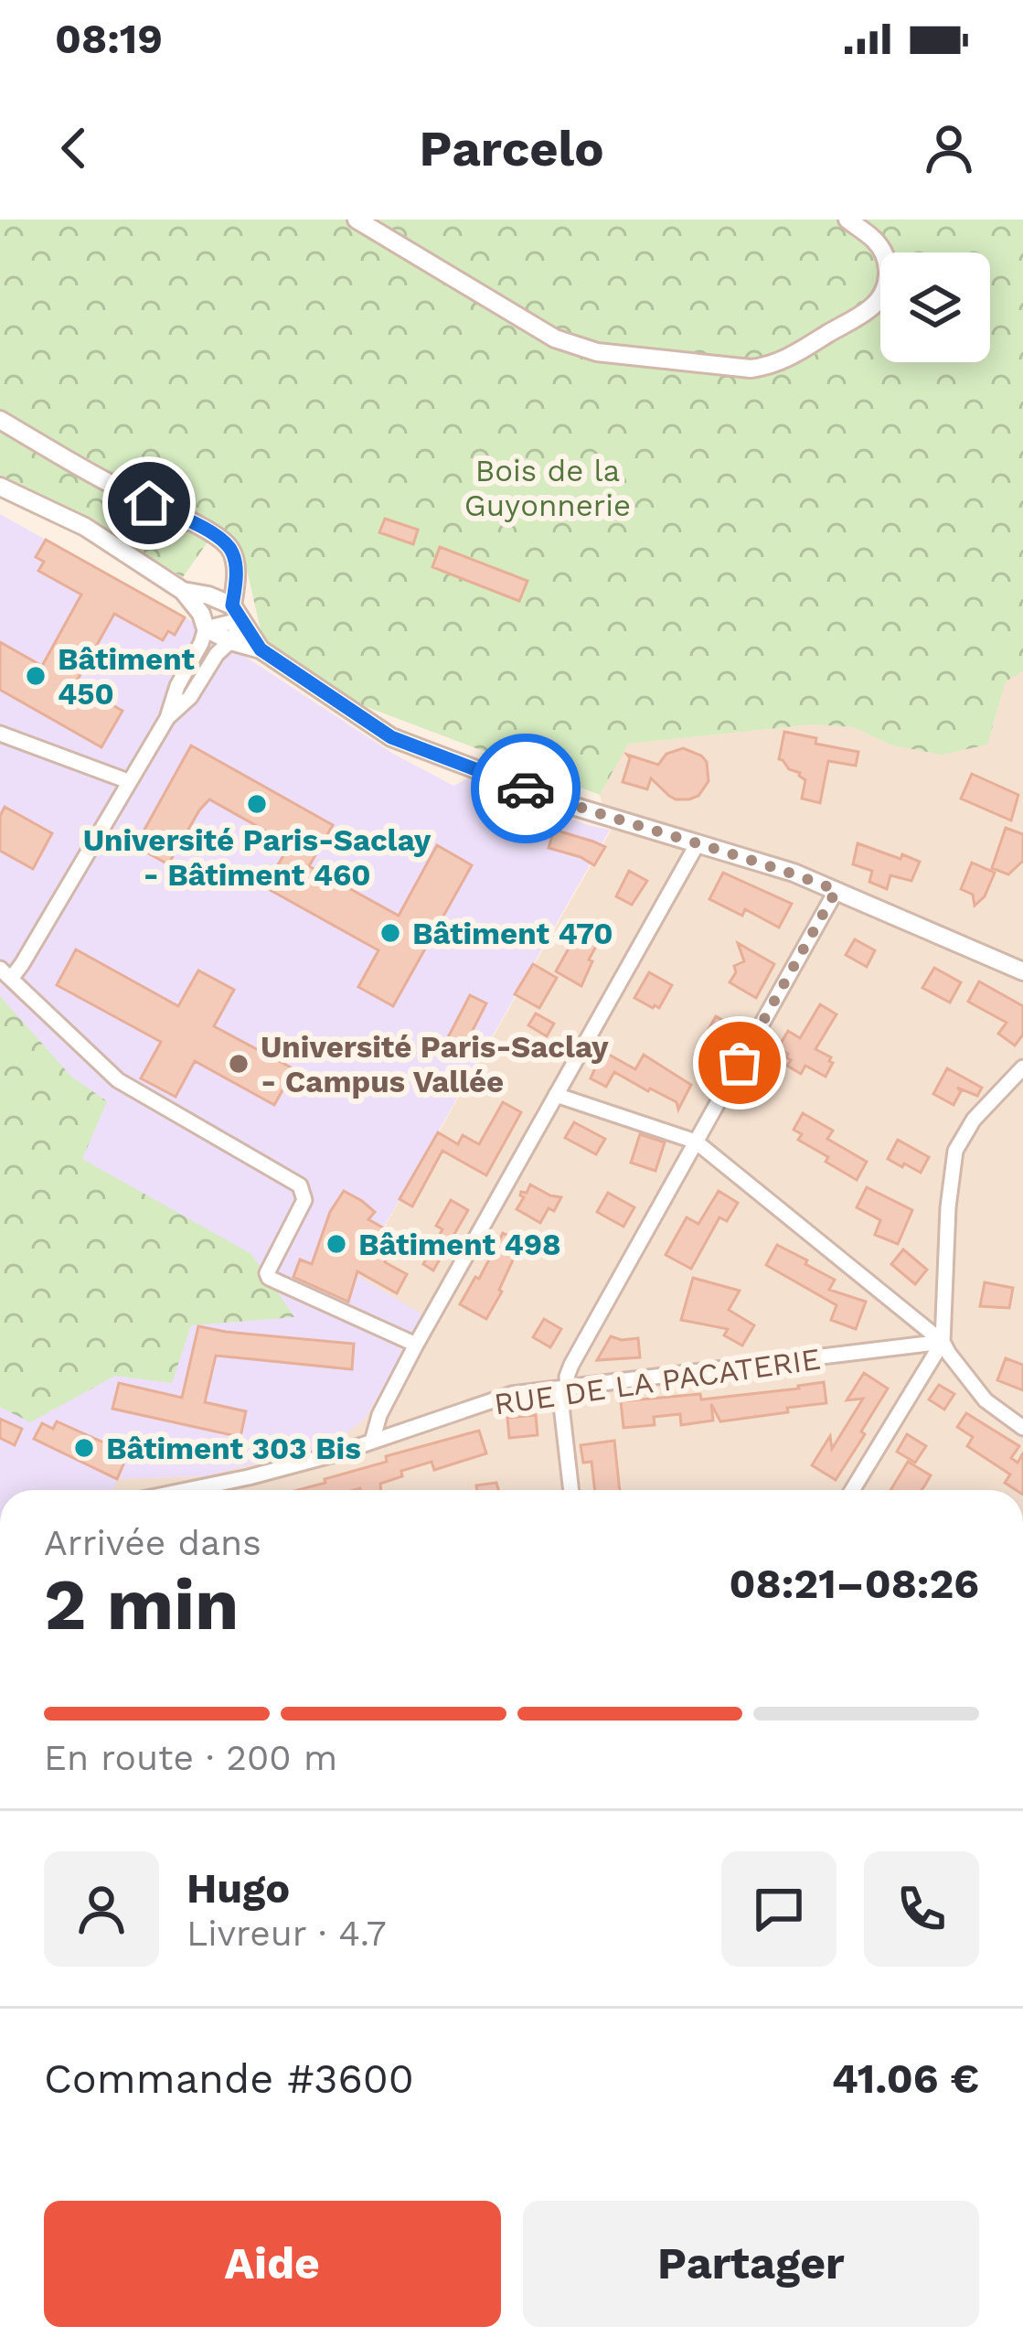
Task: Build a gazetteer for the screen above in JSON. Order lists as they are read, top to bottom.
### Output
{
  "streets": {
    "street": ["RUE DE LA PACATERIE"]
  },
  "parks": ["Bois de la Guyonnerie"],
  "places": [
    "Bâtiment 450",
    "Université Paris-Saclay - Bâtiment 460",
    "Bâtiment 470",
    "Université Paris-Saclay - Campus Vallée",
    "Bâtiment 498",
    "Bâtiment 303 Bis"
  ],
  "page": {
    "status": "08:19",
    "header": "Parcelo",
    "heading": ["2 min", "Arrivée dans", "08:21–08:26"],
    "panel": [
      "Hugo",
      "Livreur · 4.7",
      "Commande #3600",
      "41.06 €"
    ],
    "bar": "En route · 200 m",
    "buttons": ["Aide", "Partager"]
  }
}
